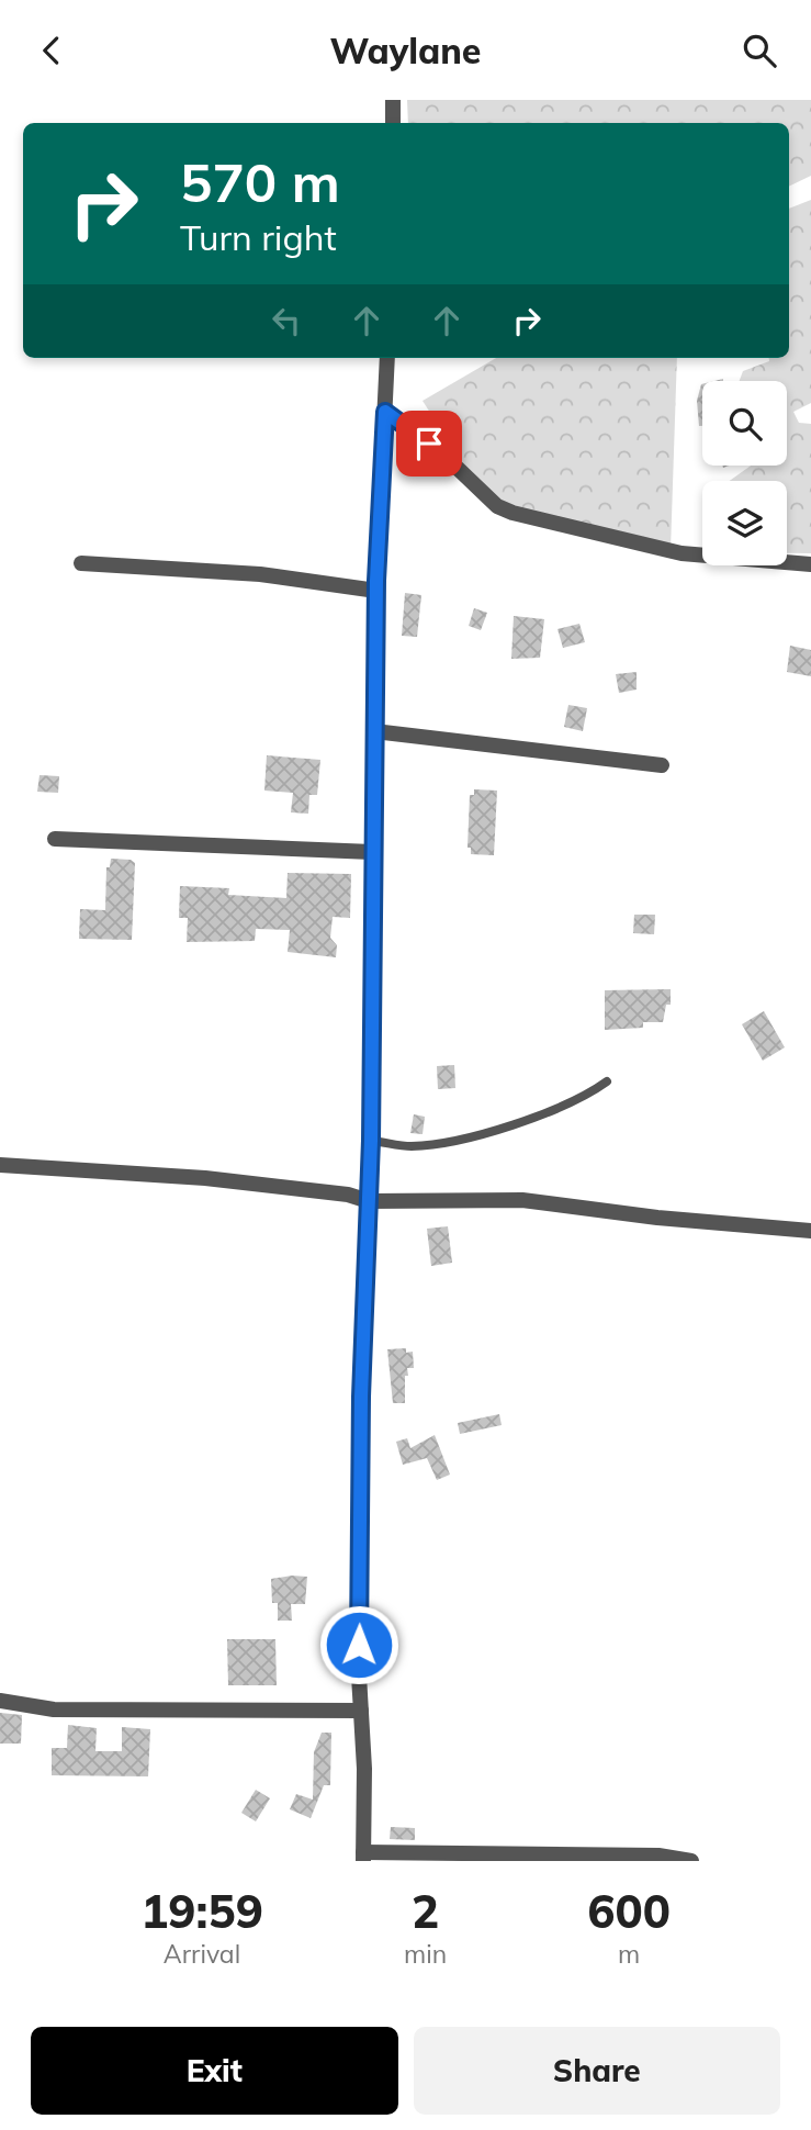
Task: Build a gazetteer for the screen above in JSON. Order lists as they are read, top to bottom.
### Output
{
  "page": {
    "header": "Waylane",
    "turn": ["570 m", "Turn right"],
    "eta": [
      "19:59",
      "Arrival",
      "2",
      "min",
      "600",
      "m"
    ],
    "buttons": ["Exit", "Share"]
  }
}
